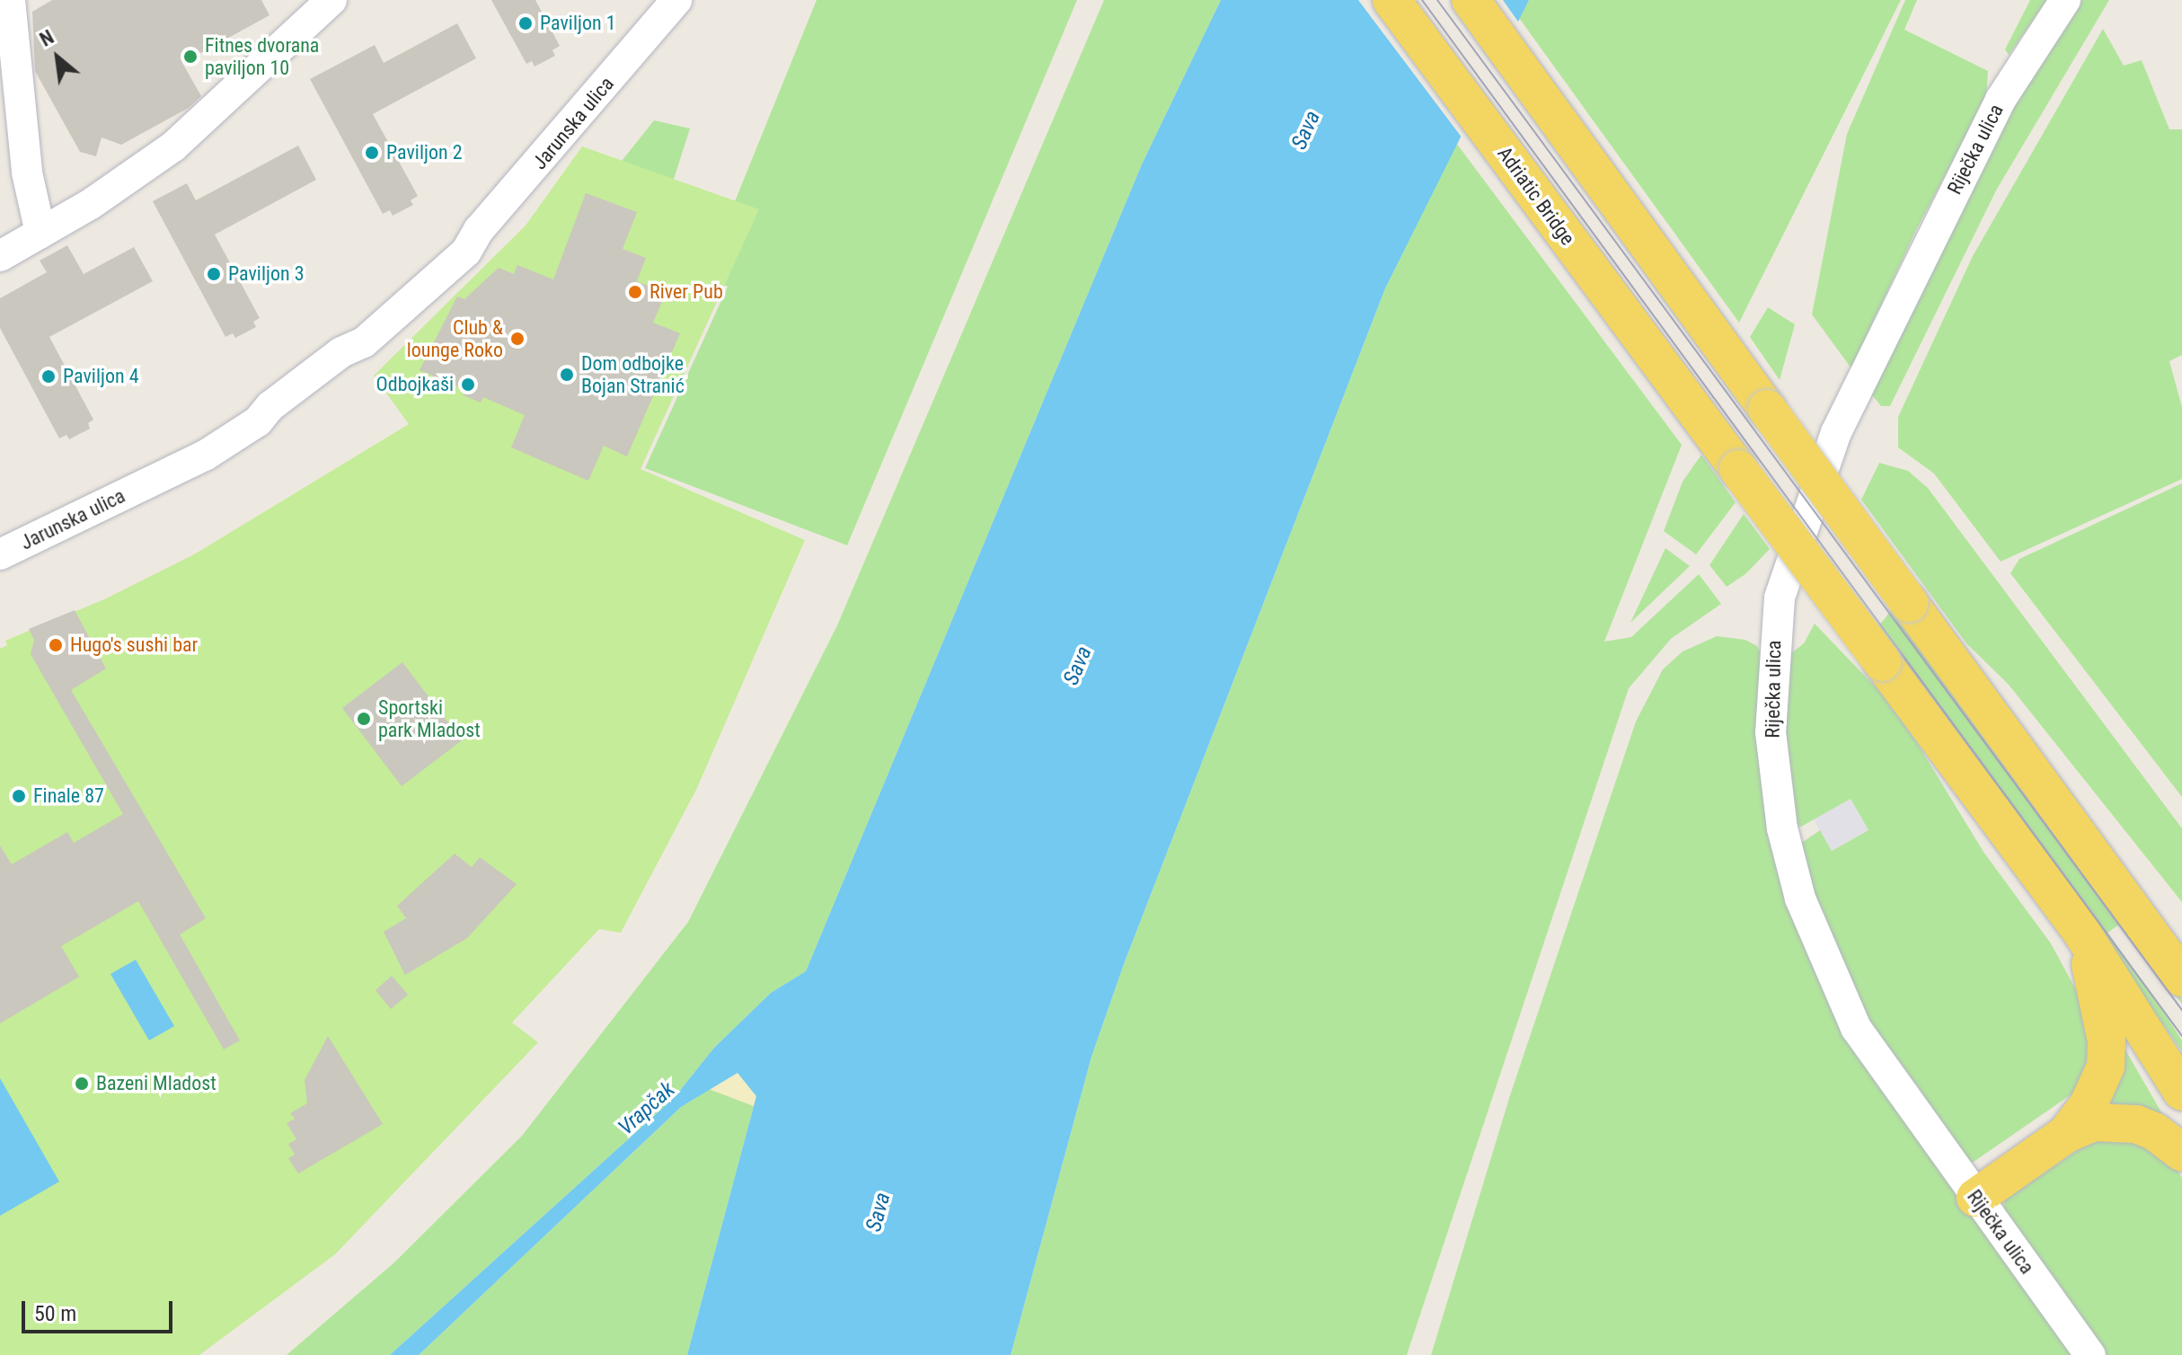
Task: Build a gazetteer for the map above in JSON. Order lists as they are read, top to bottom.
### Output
{
  "streets": {
    "main road": ["Adriatic Bridge"],
    "street": ["Jarunska ulica", "Riječka ulica"]
  },
  "water": ["Sava", "Vrapčak"],
  "places": [
    "Paviljon 1",
    "Fitnes dvorana paviljon 10",
    "Paviljon 2",
    "Paviljon 3",
    "River Pub",
    "Club & lounge Roko",
    "Dom odbojke Bojan Stranić",
    "Paviljon 4",
    "Odbojkaši",
    "Hugo's sushi bar",
    "Sportski park Mladost",
    "Finale 87",
    "Bazeni Mladost"
  ],
  "scale_bar": "50 m",
  "north": "top left"
}
